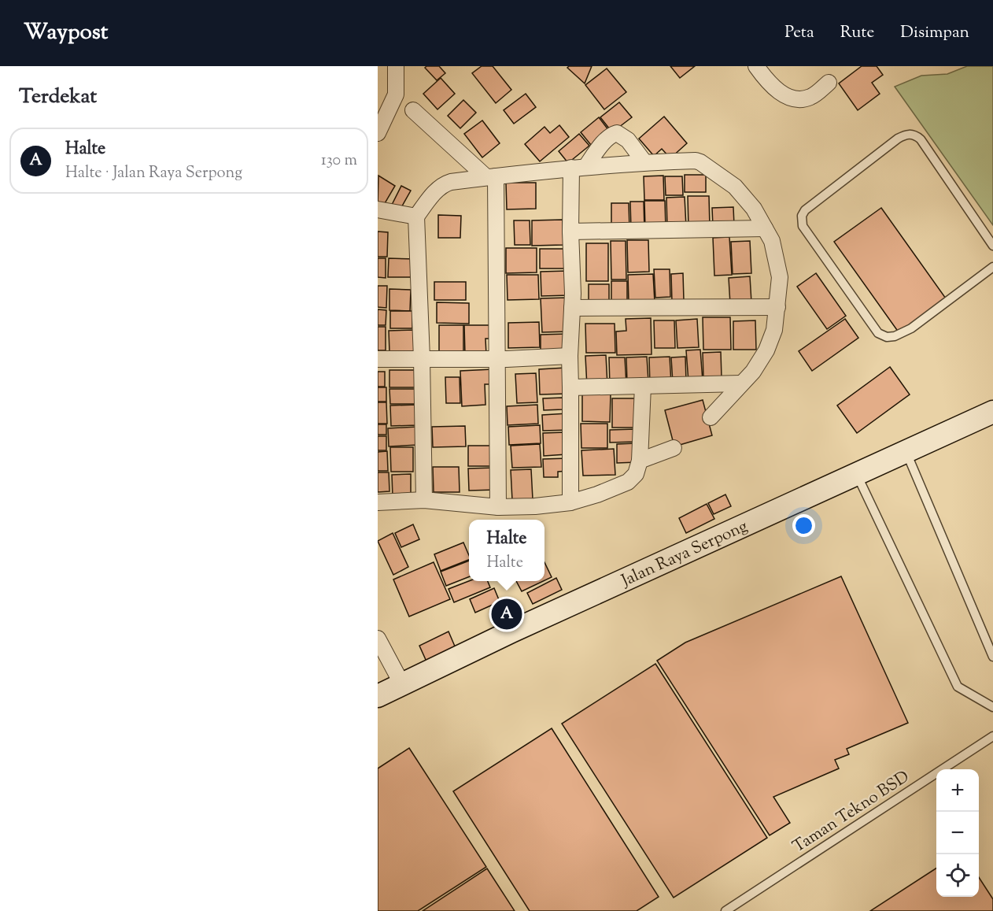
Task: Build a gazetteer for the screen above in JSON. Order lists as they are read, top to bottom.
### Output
{
  "streets": {
    "main road": ["Jalan Raya Serpong"],
    "lane": ["Taman Tekno BSD"]
  },
  "page": {
    "header": "Waypost",
    "nav": ["Peta", "Rute", "Disimpan"],
    "heading": "Terdekat",
    "list": [
      {
        "mark": "A",
        "name": "Halte",
        "note": "Halte · Jalan Raya Serpong",
        "value": "130 m"
      }
    ],
    "popup": ["Halte", "Halte"],
    "pins": "A",
    "map_buttons": ["+", "−"]
  }
}
